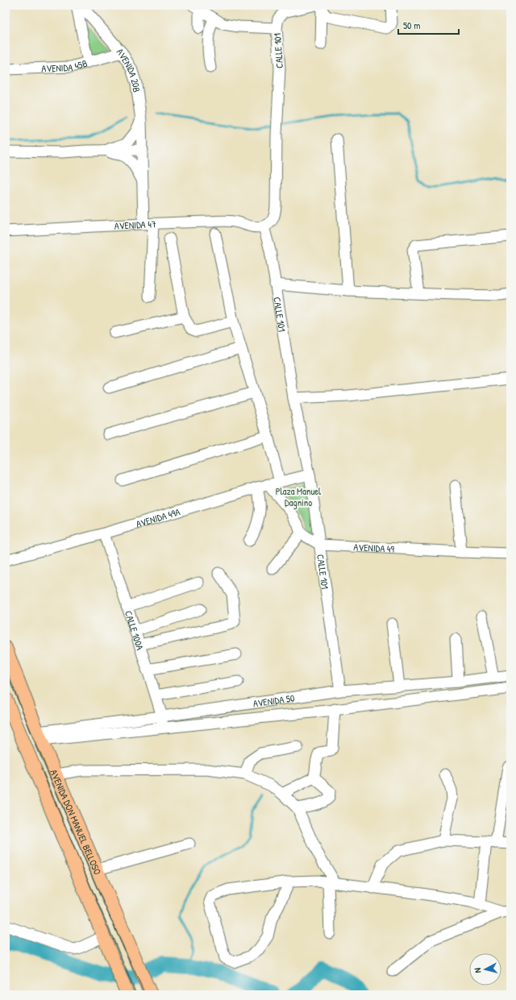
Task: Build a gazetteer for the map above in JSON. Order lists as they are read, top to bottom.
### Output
{
  "streets": {
    "main road": ["AVENIDA DON MANUEL BELLOSO"],
    "street": [
      "CALLE 101",
      "AVENIDA 45B",
      "AVENIDA 20B",
      "AVENIDA 47",
      "AVENIDA 49A",
      "AVENIDA 49",
      "CALLE 100A",
      "AVENIDA 50"
    ]
  },
  "crossings": [
    ["CALLE 101", "AVENIDA 47"],
    ["CALLE 101", "AVENIDA 49A"],
    ["CALLE 101", "AVENIDA 49"],
    ["CALLE 101", "AVENIDA 50"],
    ["AVENIDA 45B", "AVENIDA 20B"],
    ["AVENIDA 20B", "AVENIDA 47"],
    ["AVENIDA 49A", "CALLE 100A"],
    ["CALLE 100A", "AVENIDA 50"],
    ["AVENIDA 50", "AVENIDA DON MANUEL BELLOSO"]
  ],
  "parks": ["Plaza Manuel Dagnino"],
  "scale_bar": "50 m",
  "north": "left"
}
